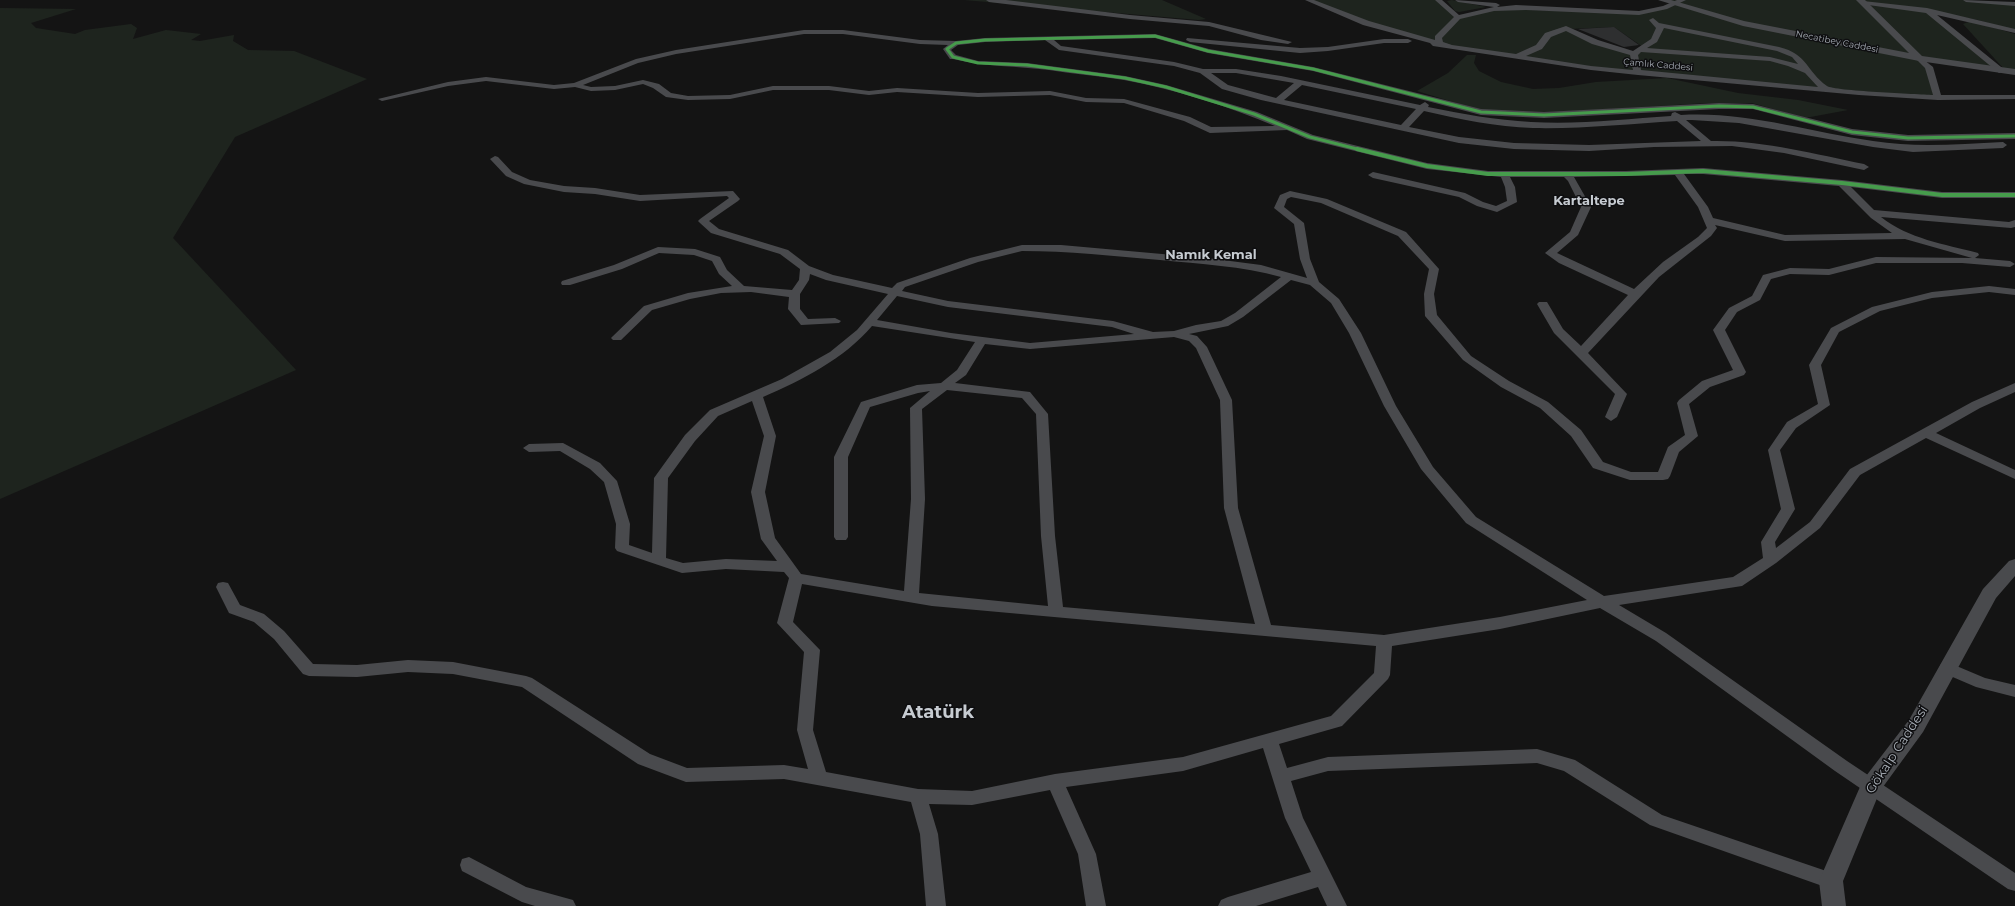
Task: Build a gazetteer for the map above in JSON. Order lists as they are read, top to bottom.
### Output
{
  "streets": {
    "street": ["Necatibey Caddesi", "Çamlık Caddesi", "Gökalp Caddesi"]
  },
  "districts": ["Kartaltepe", "Namık Kemal", "Atatürk"]
}
